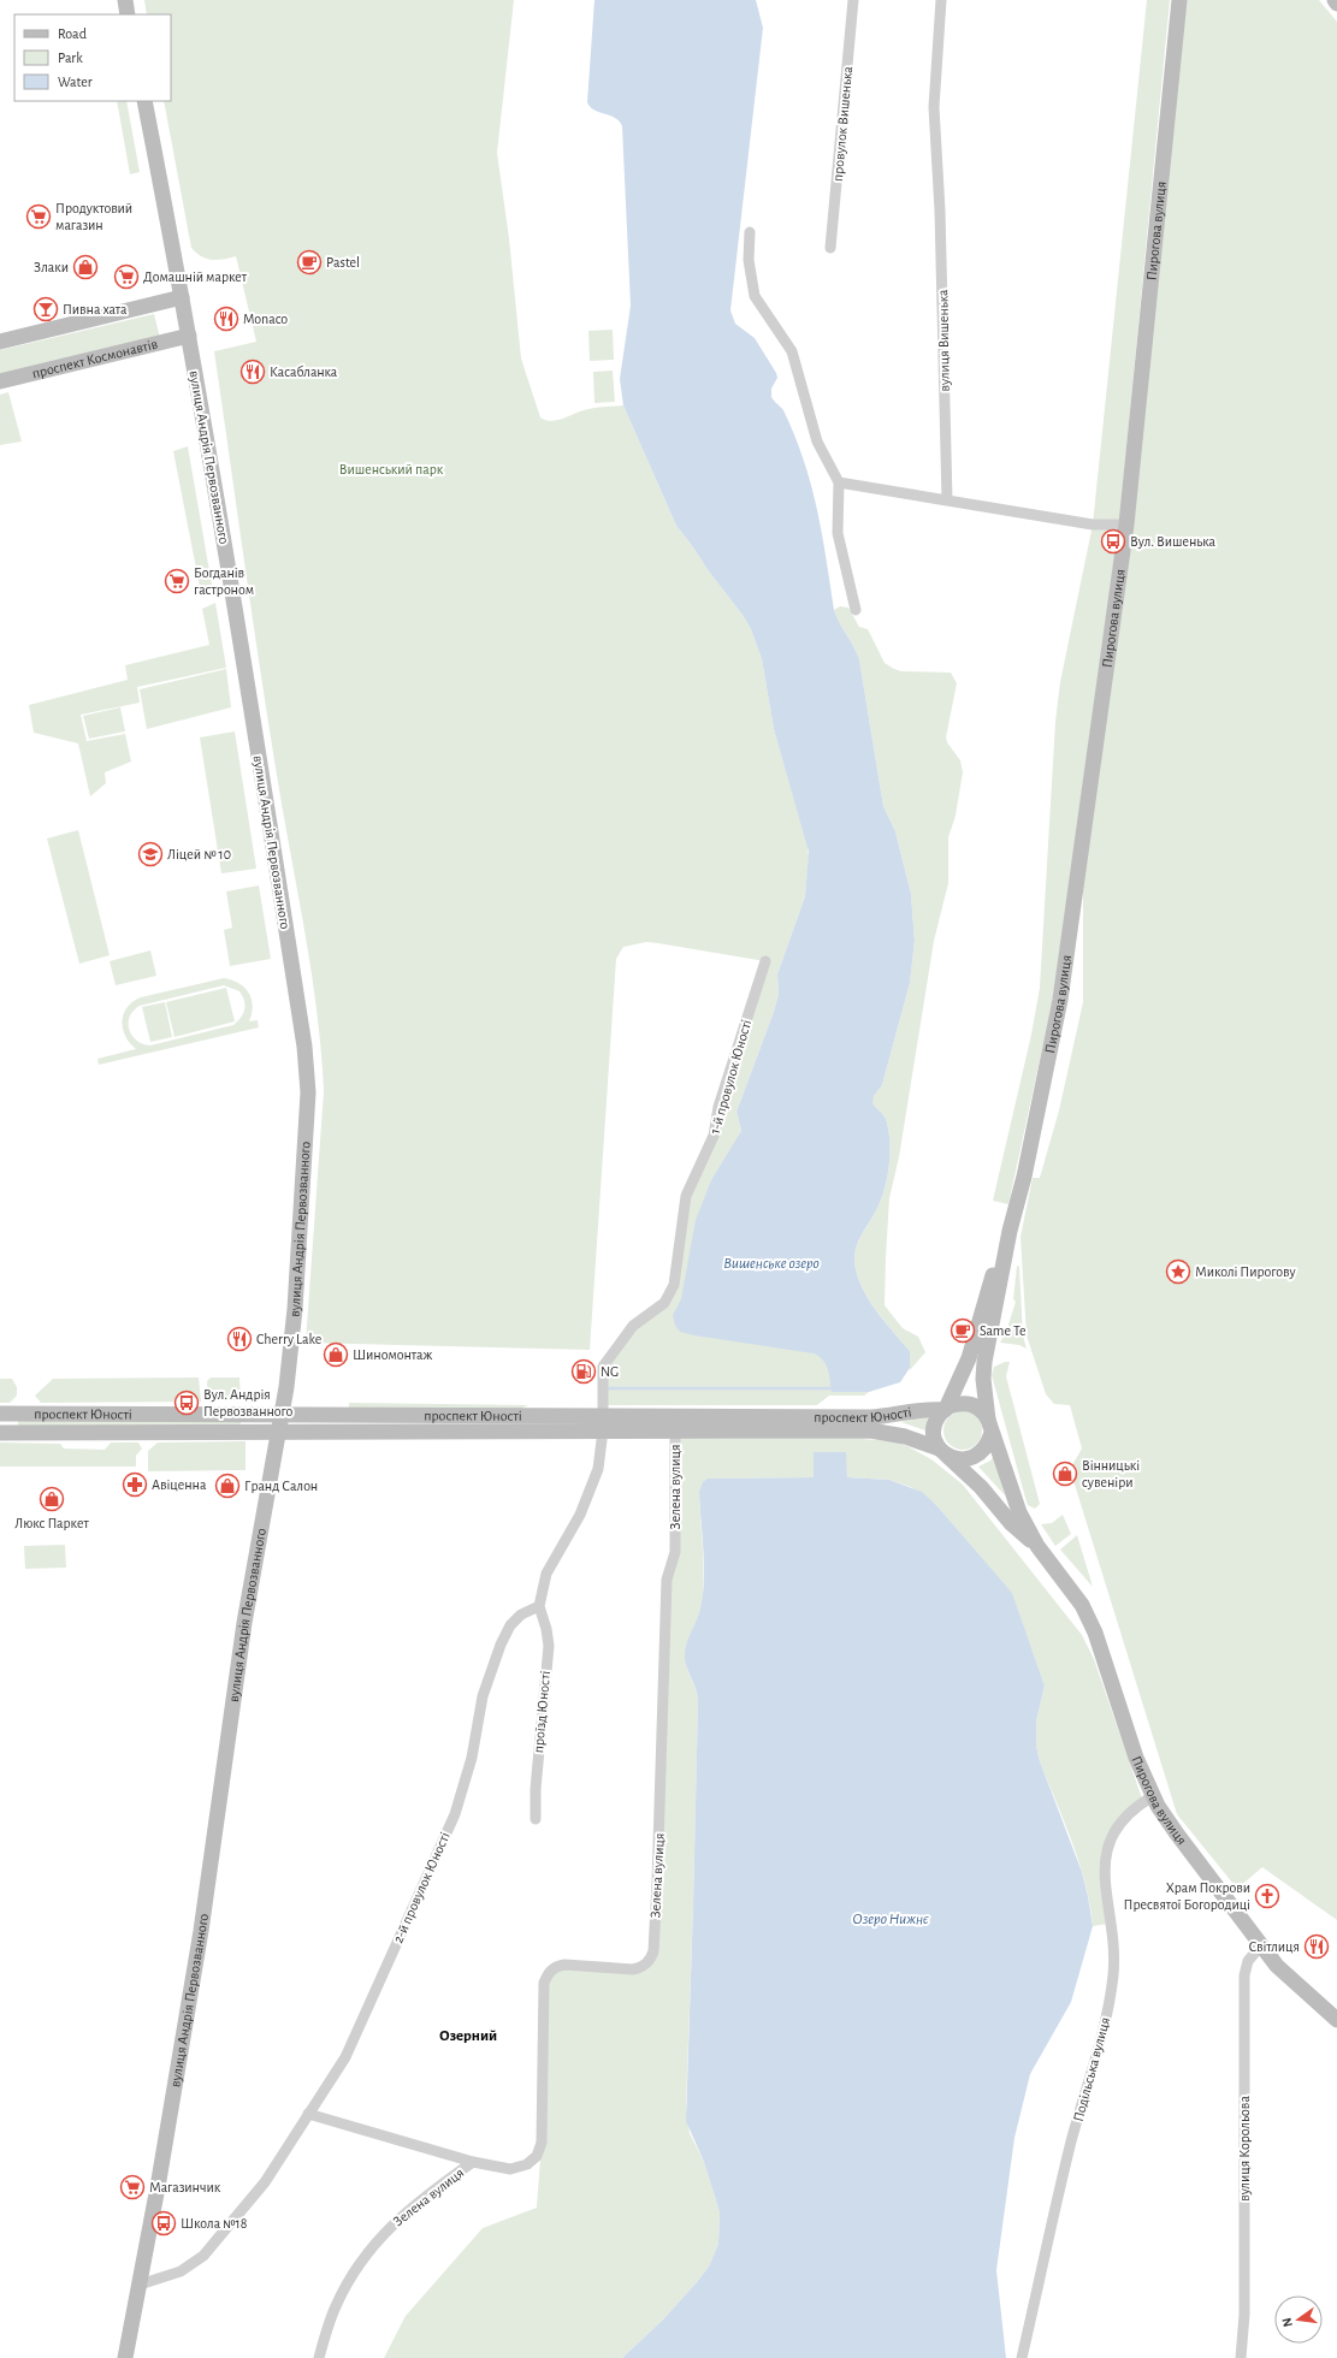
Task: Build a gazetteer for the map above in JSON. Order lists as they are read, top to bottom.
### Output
{
  "streets": {
    "main road": [
      "Пирогова вулиця",
      "проспект Космонавтів",
      "вулиця Андрія Первозванного",
      "проспект Юності"
    ],
    "street": [
      "провулок Вишенька",
      "вулиця Вишенька",
      "1-й провулок Юності",
      "Зелена вулиця",
      "проїзд Юності",
      "2-й провулок Юності",
      "Подільська вулиця",
      "вулиця Корольова"
    ]
  },
  "crossings": [
    ["Пирогова вулиця", "проспект Юності"],
    ["Пирогова вулиця", "Подільська вулиця"],
    ["Пирогова вулиця", "вулиця Корольова"],
    ["проспект Космонавтів", "вулиця Андрія Первозванного"],
    ["вулиця Андрія Первозванного", "проспект Юності"],
    ["вулиця Андрія Первозванного", "2-й провулок Юності"],
    ["1-й провулок Юності", "проспект Юності"],
    ["проспект Юності", "Зелена вулиця"],
    ["Зелена вулиця", "2-й провулок Юності"],
    ["проїзд Юності", "2-й провулок Юності"]
  ],
  "districts": ["Озерний"],
  "water": ["Вишенське озеро", "Озеро Нижнє"],
  "parks": ["Вишенський парк"],
  "places": {
    "supermarket": [
      "Продуктовий магазин",
      "Домашній маркет",
      "Богданів гастроном",
      "Магазинчик"
    ],
    "cafe": ["Pastel", "Same Te"],
    "shop": [
      "Злаки",
      "Шиномонтаж",
      "Вінницькі сувеніри",
      "Гранд Салон",
      "Люкс Паркет"
    ],
    "bar": ["Пивна хата"],
    "restaurant": [
      "Monaco",
      "Касабланка",
      "Cherry Lake",
      "Світлиця"
    ],
    "bus stop": ["Вул. Вишенька", "Вул. Андрія Первозванного", "Школа №18"],
    "school or university": ["Ліцей № 10"],
    "place": ["Миколі Пирогову"],
    "fuel station": ["NG"],
    "pharmacy": ["Авіценна"],
    "church": ["Храм Покрови Пресвятої Богородиці"]
  },
  "legend": ["Road", "Park", "Water"],
  "north": "left"
}
